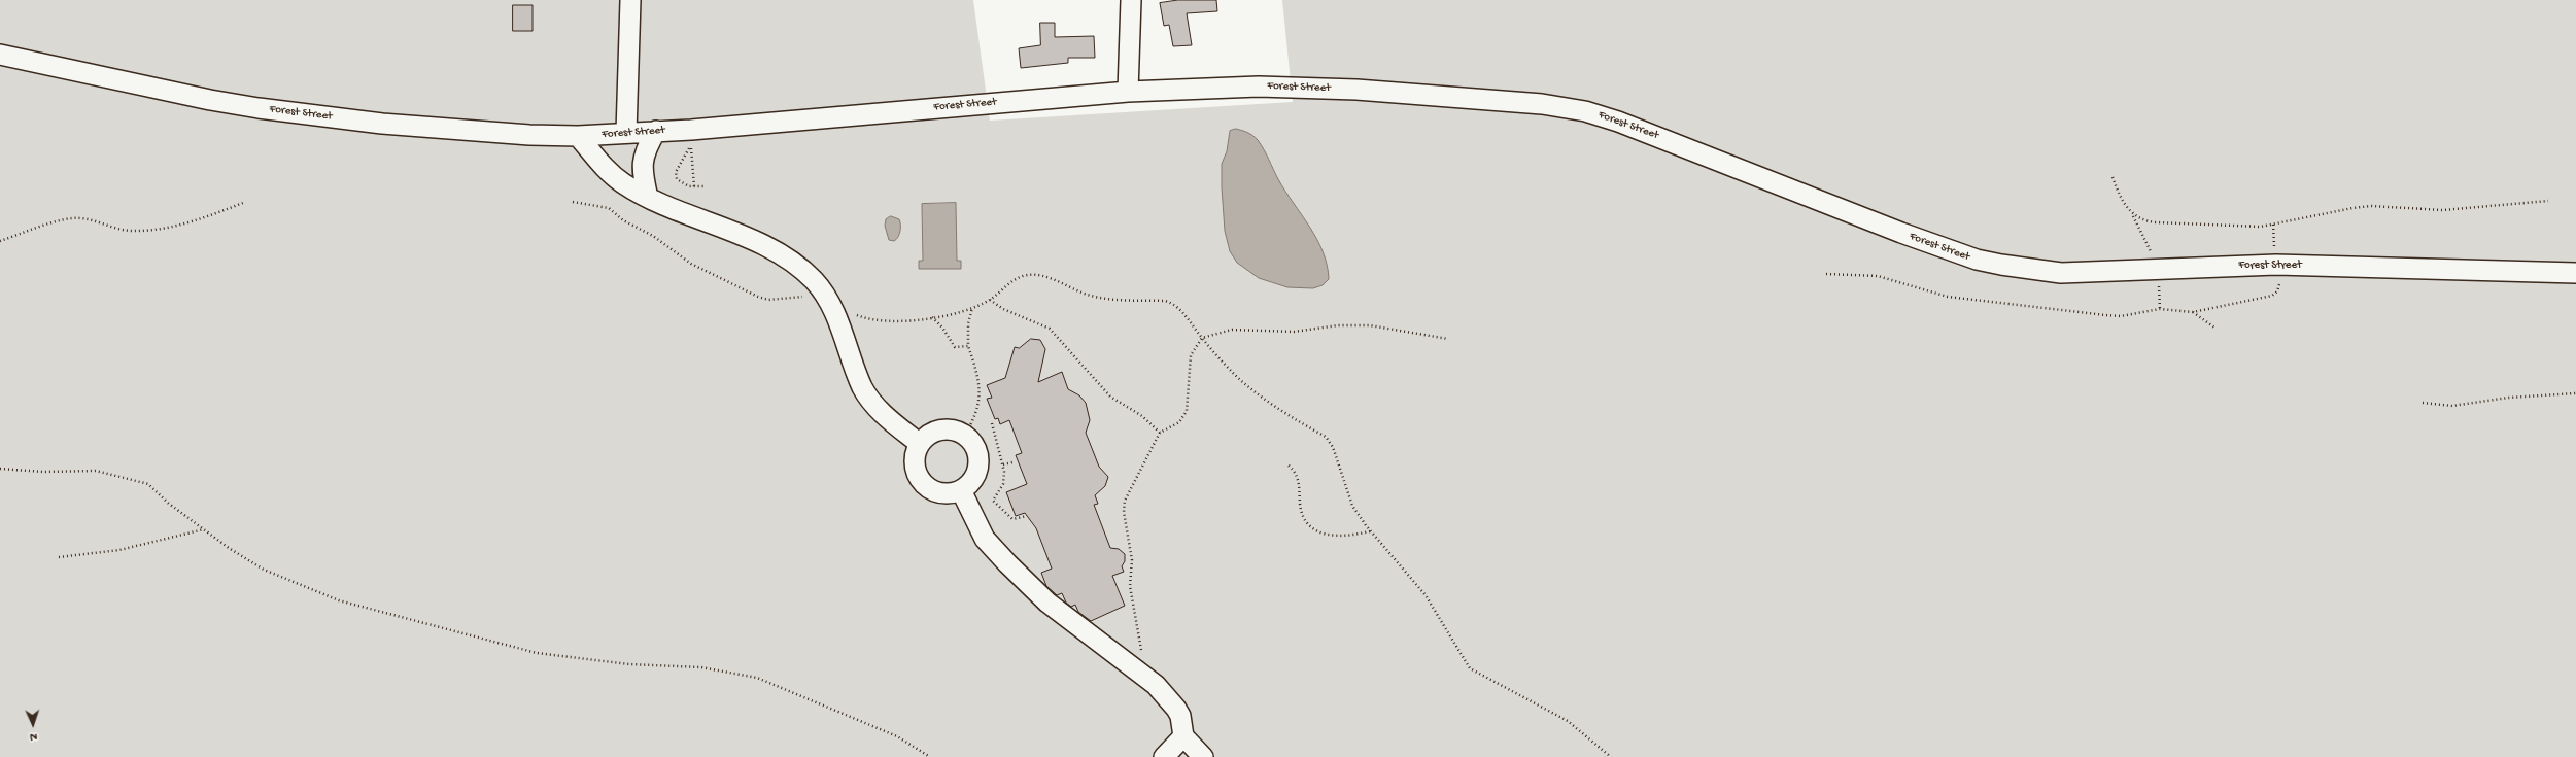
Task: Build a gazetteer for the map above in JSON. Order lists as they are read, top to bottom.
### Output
{
  "streets": {
    "street": ["Forest Street"]
  },
  "north": "bottom"
}
